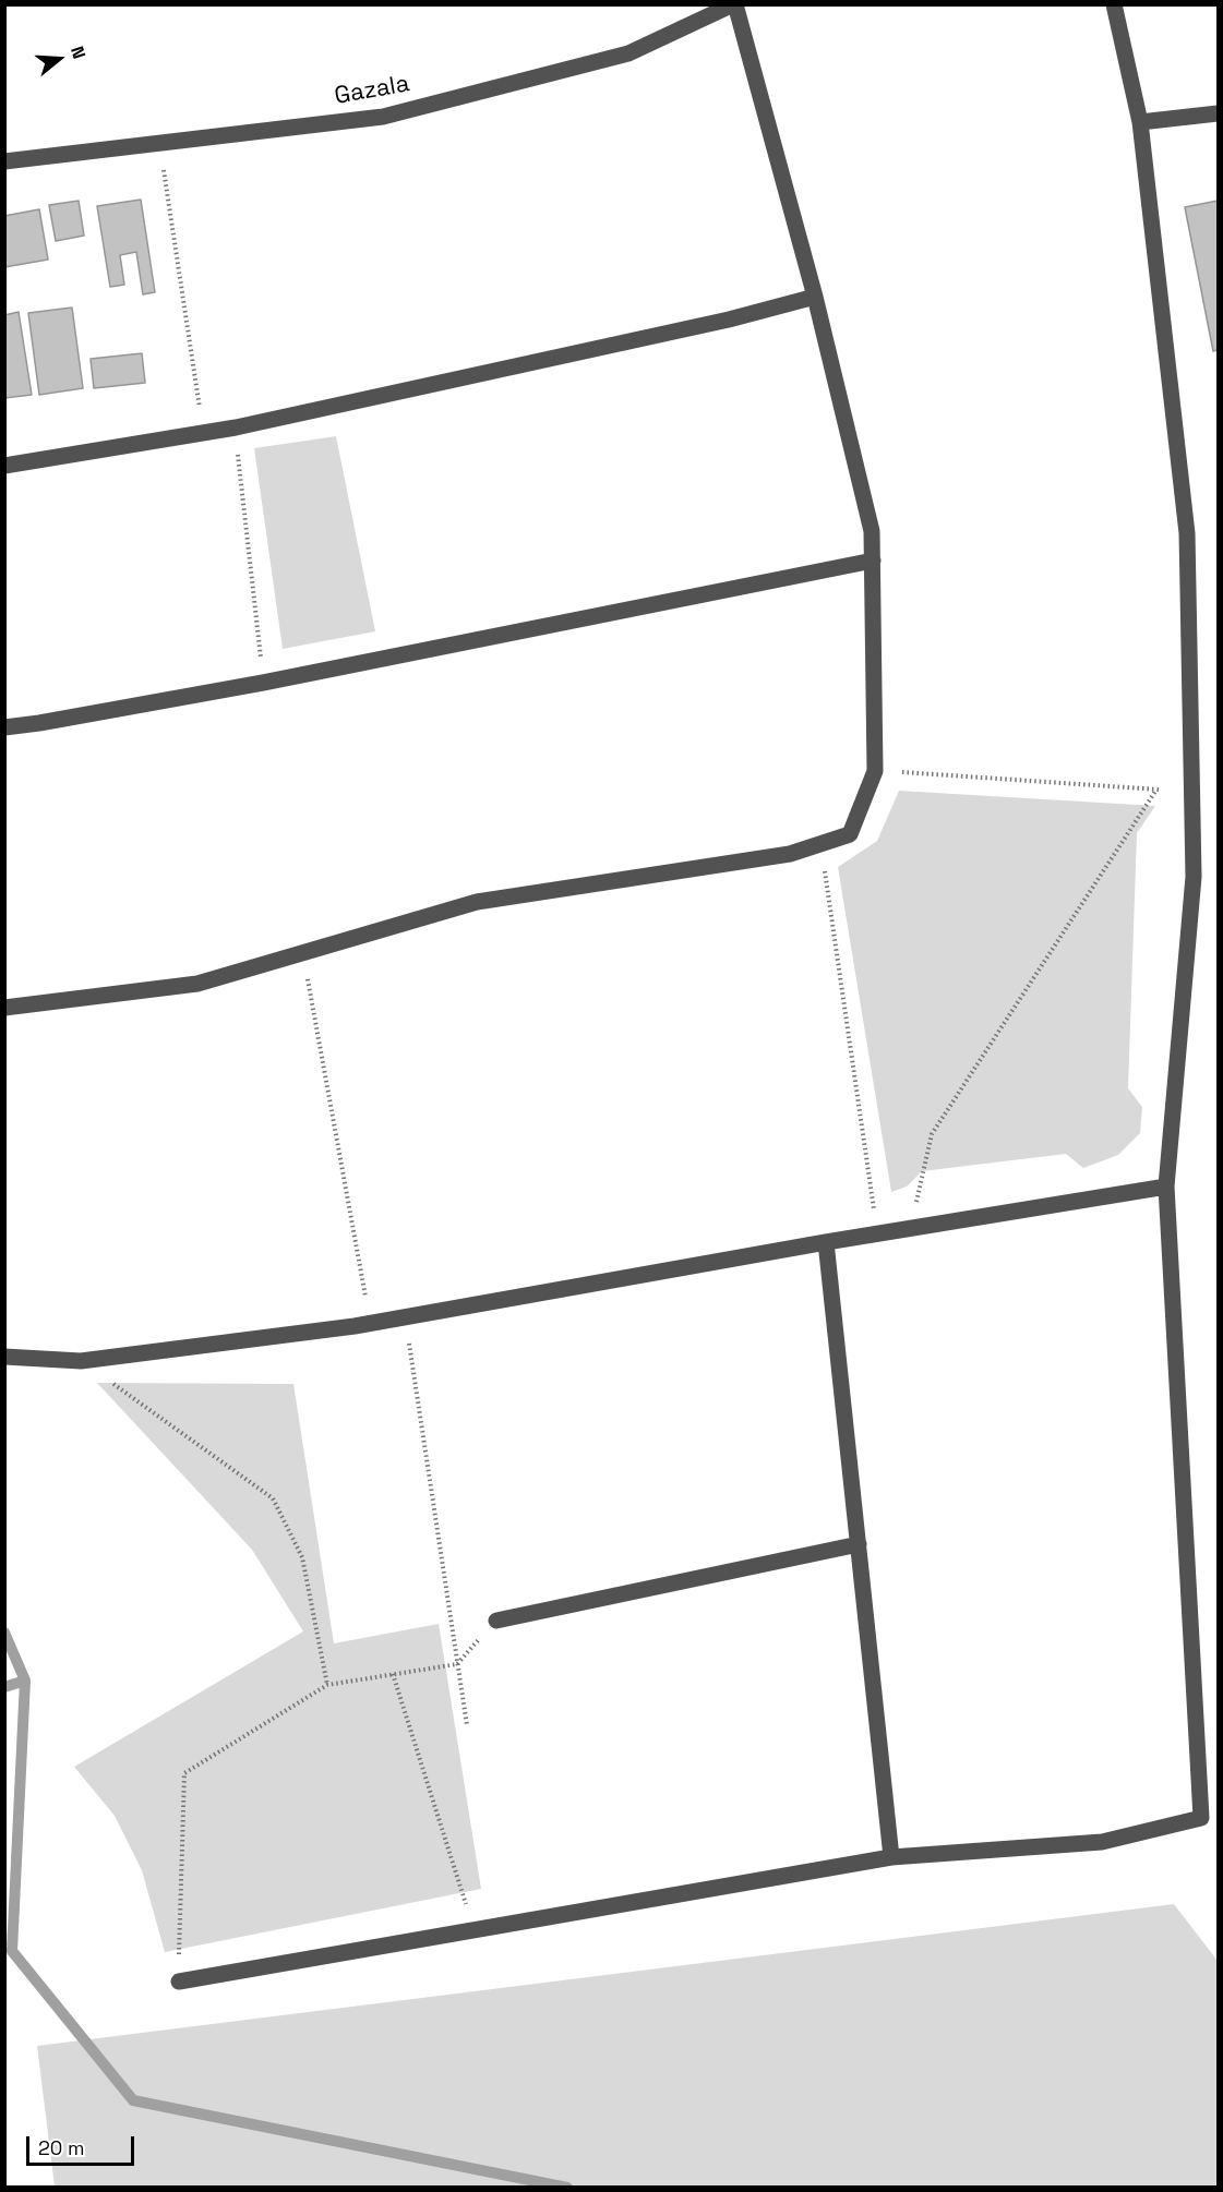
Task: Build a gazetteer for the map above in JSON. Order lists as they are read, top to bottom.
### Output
{
  "streets": {
    "street": ["Gazala"]
  },
  "scale_bar": "20 m",
  "north": "right"
}
